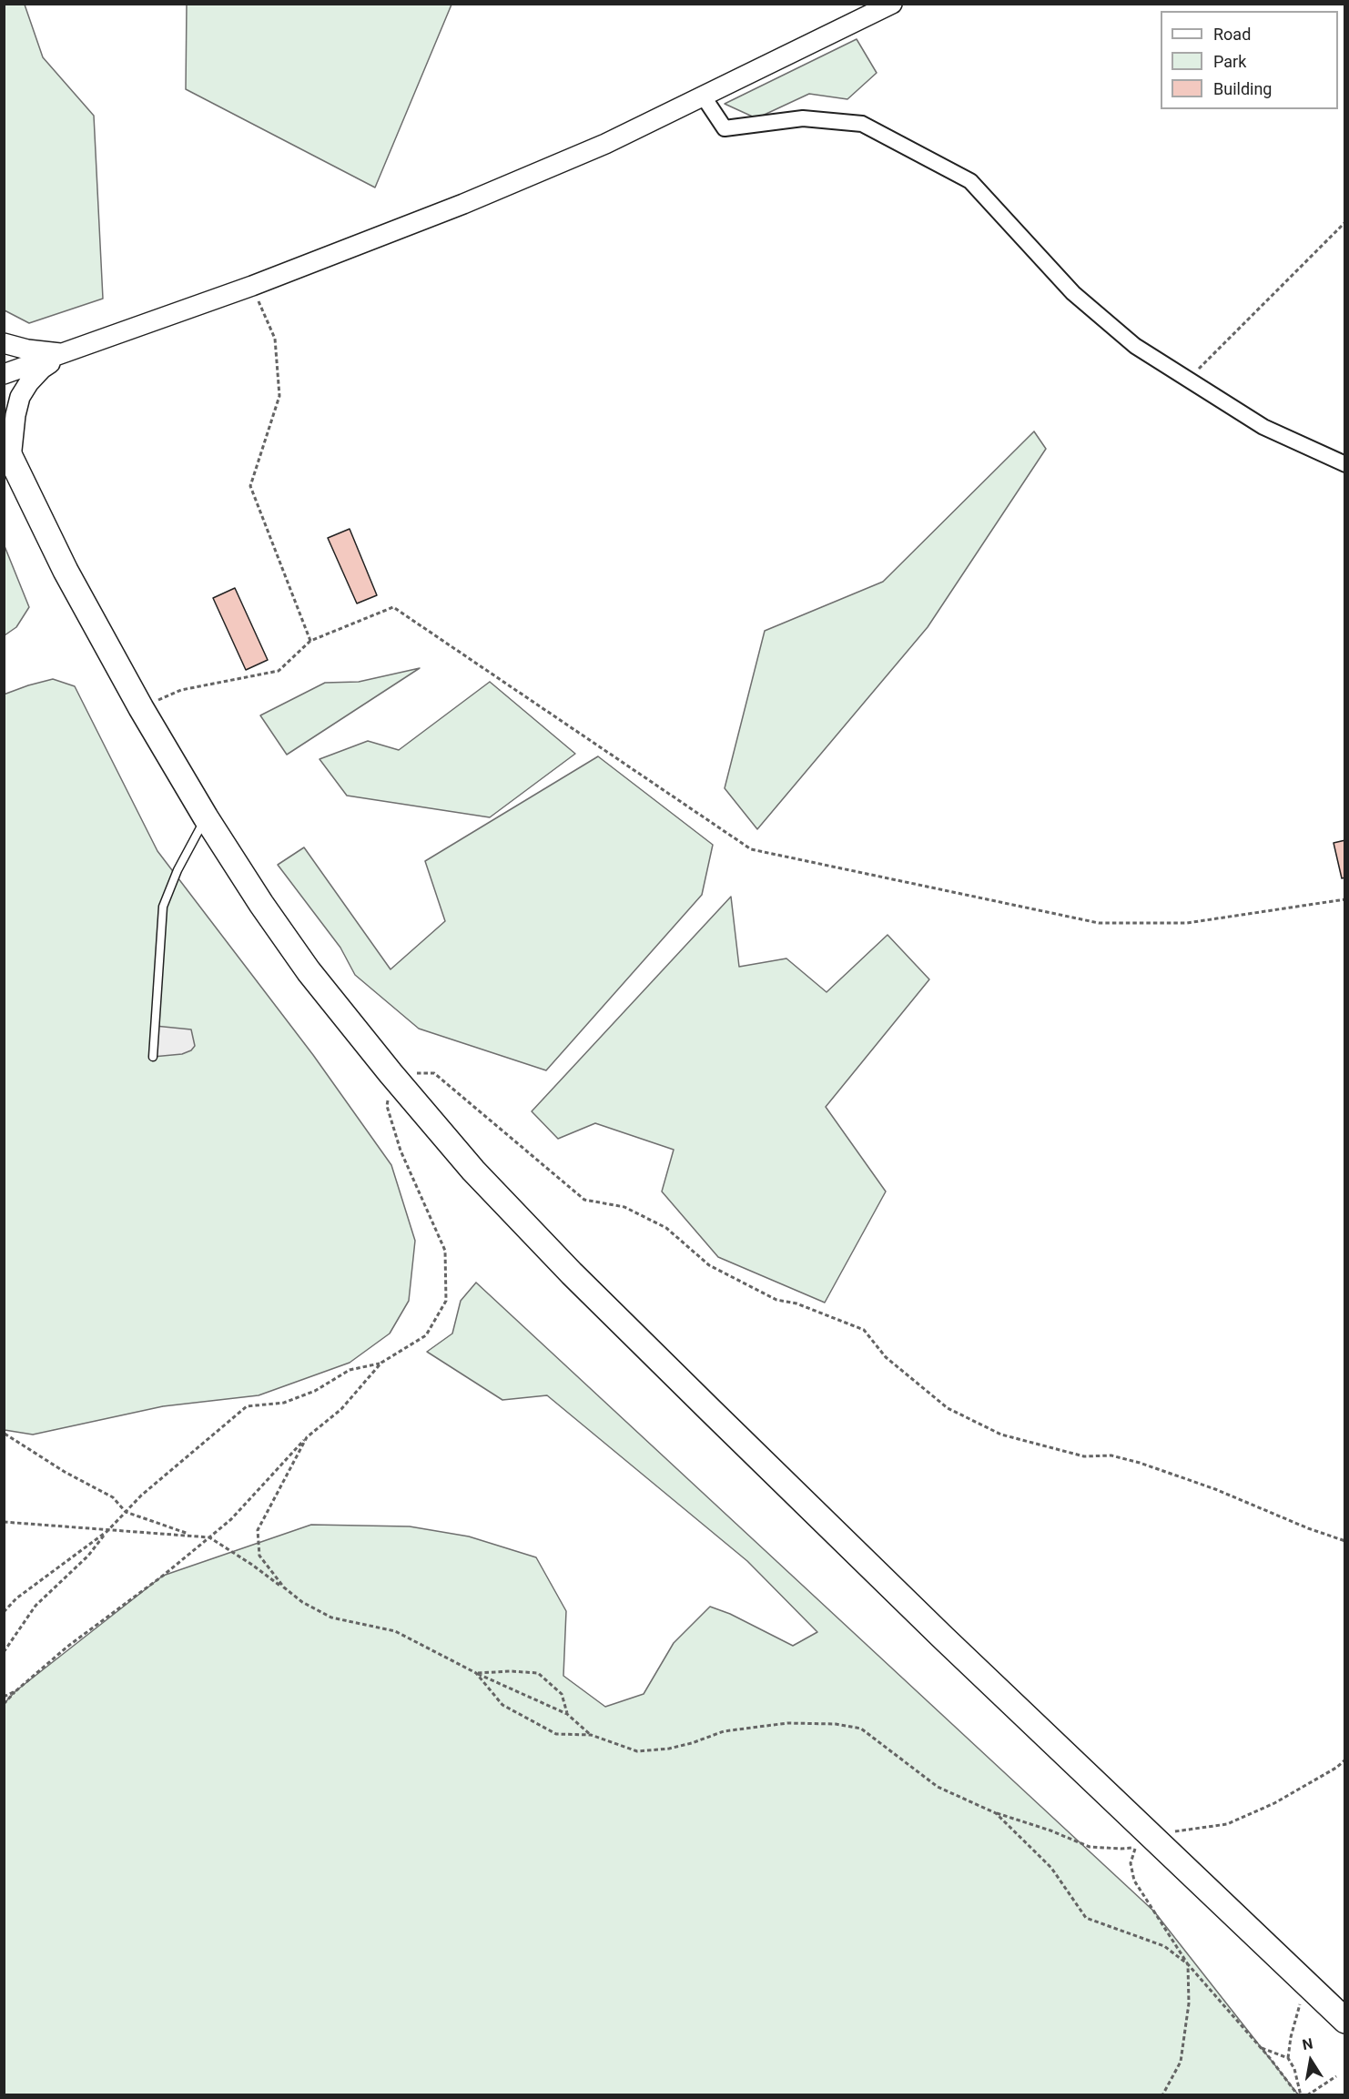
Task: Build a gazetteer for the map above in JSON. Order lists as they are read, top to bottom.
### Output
{
  "legend": ["Road", "Park", "Building"],
  "north": "top"
}
